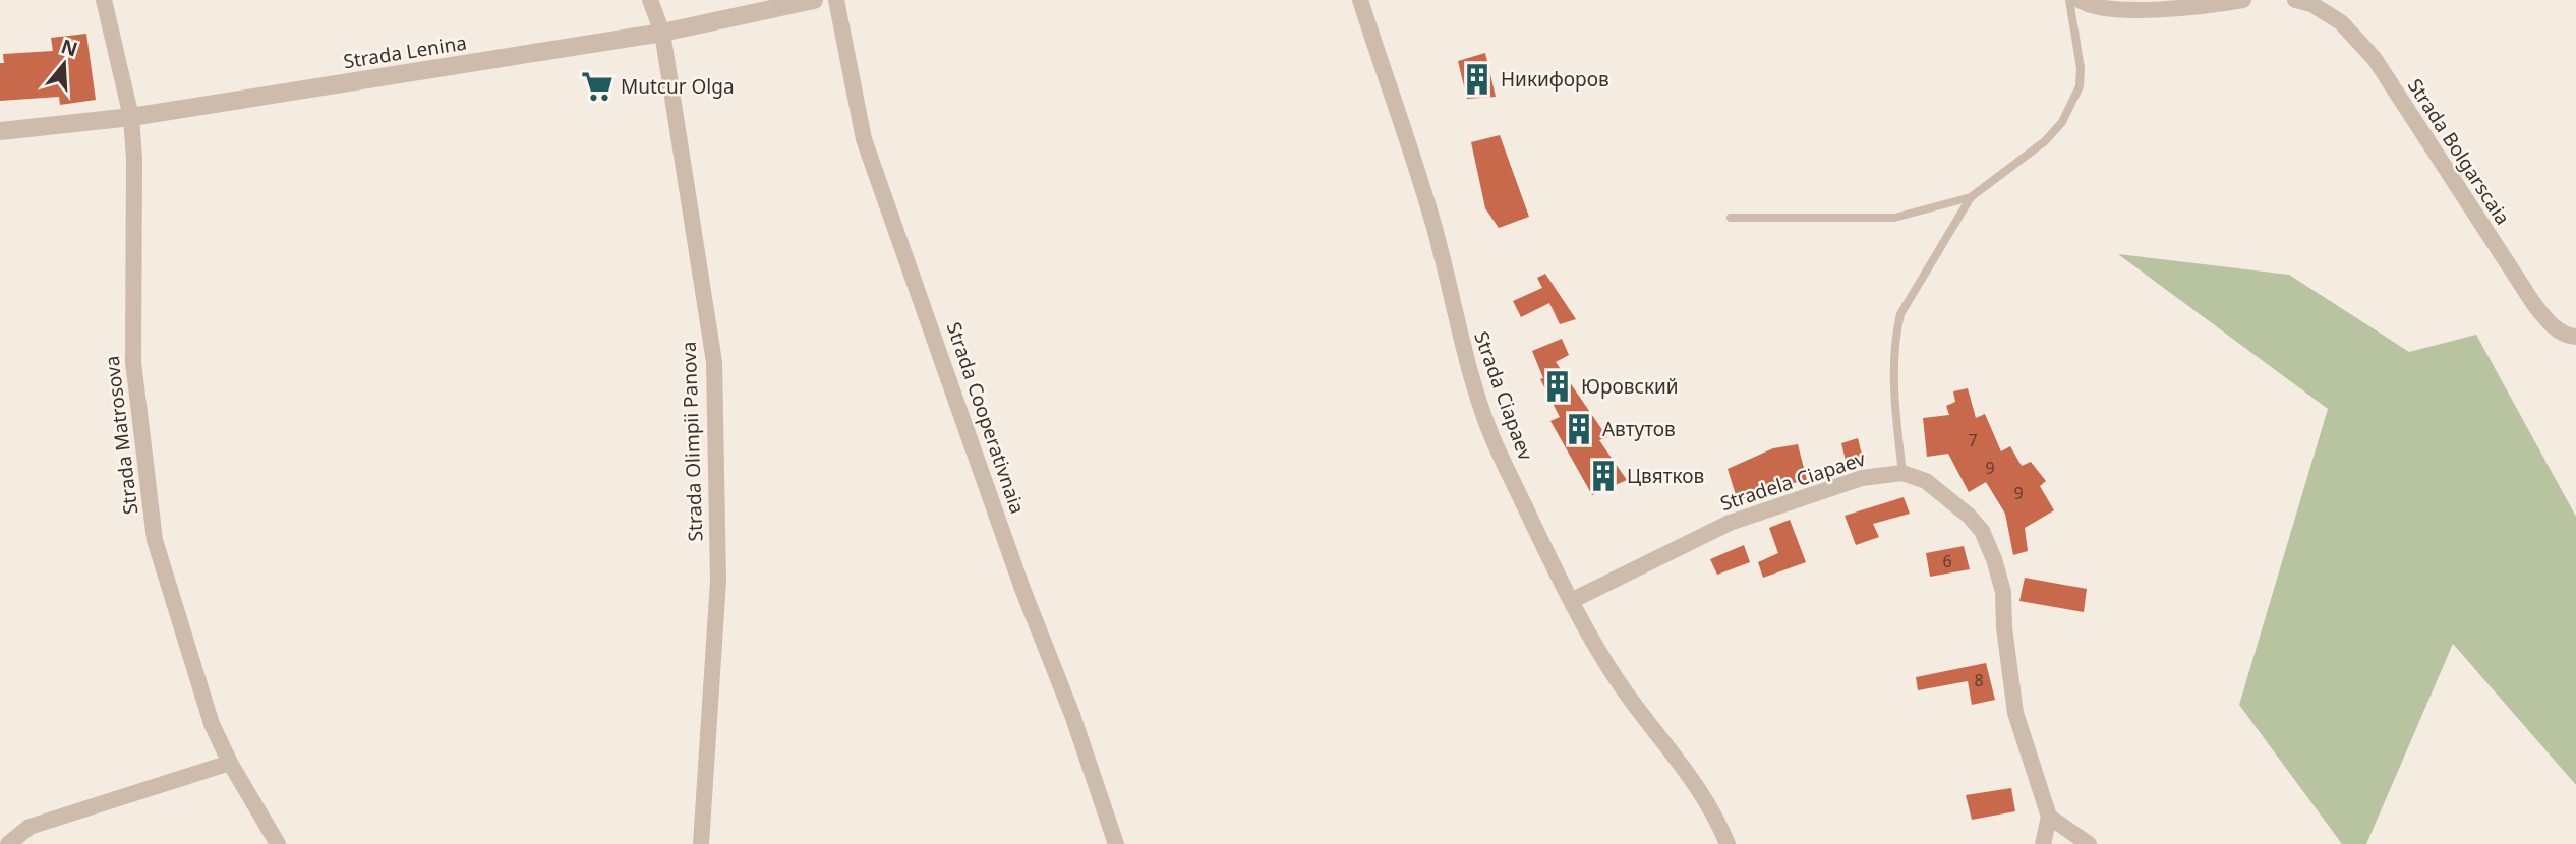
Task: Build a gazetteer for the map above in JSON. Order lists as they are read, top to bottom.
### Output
{
  "streets": {
    "street": [
      "Strada Lenina",
      "Strada Bolgarscaia",
      "Strada Ciapaev",
      "Strada Cooperativnaia",
      "Strada Matrosova",
      "Strada Olimpii Panova",
      "Stradela Ciapaev"
    ]
  },
  "crossings": [
    ["Strada Lenina", "Strada Matrosova"],
    ["Strada Lenina", "Strada Olimpii Panova"],
    ["Strada Ciapaev", "Stradela Ciapaev"]
  ],
  "places": {
    "building": [
      "Никифоров",
      "Юровский",
      "Автутов",
      "Цвятков"
    ],
    "supermarket": ["Mutcur Olga"]
  },
  "house_numbers": [
    "7",
    "9",
    "9",
    "6",
    "8"
  ],
  "north": "top"
}
